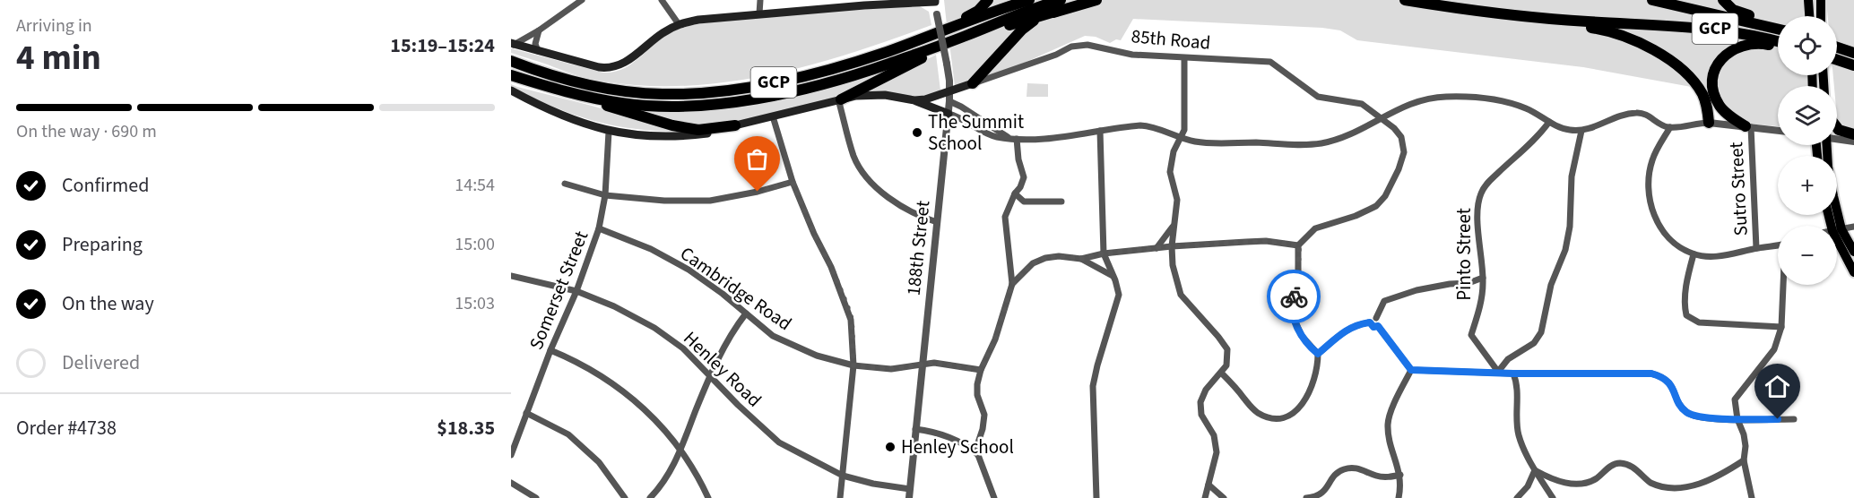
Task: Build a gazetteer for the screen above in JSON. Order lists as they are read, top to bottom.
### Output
{
  "streets": {
    "highway": ["GCP"],
    "main road": ["85th Road"],
    "street": [
      "Sutro Street",
      "188th Street",
      "Pinto Street",
      "Cambridge Road",
      "Somerset Street",
      "Henley Road"
    ]
  },
  "crossings": [
    ["85th Road", "188th Street"],
    ["188th Street", "Cambridge Road"],
    ["188th Street", "Henley Road"],
    ["Cambridge Road", "Somerset Street"],
    ["Somerset Street", "Henley Road"]
  ],
  "places": ["The Summit School", "Henley School"],
  "page": {
    "heading": ["4 min", "Arriving in", "15:19–15:24"],
    "panel": ["Order #4738", "$18.35"],
    "map_buttons": ["+", "−"],
    "bar": "On the way · 690 m",
    "list": [
      ["Confirmed", "14:54"],
      ["Preparing", "15:00"],
      ["On the way", "15:03"],
      "Delivered"
    ]
  }
}
